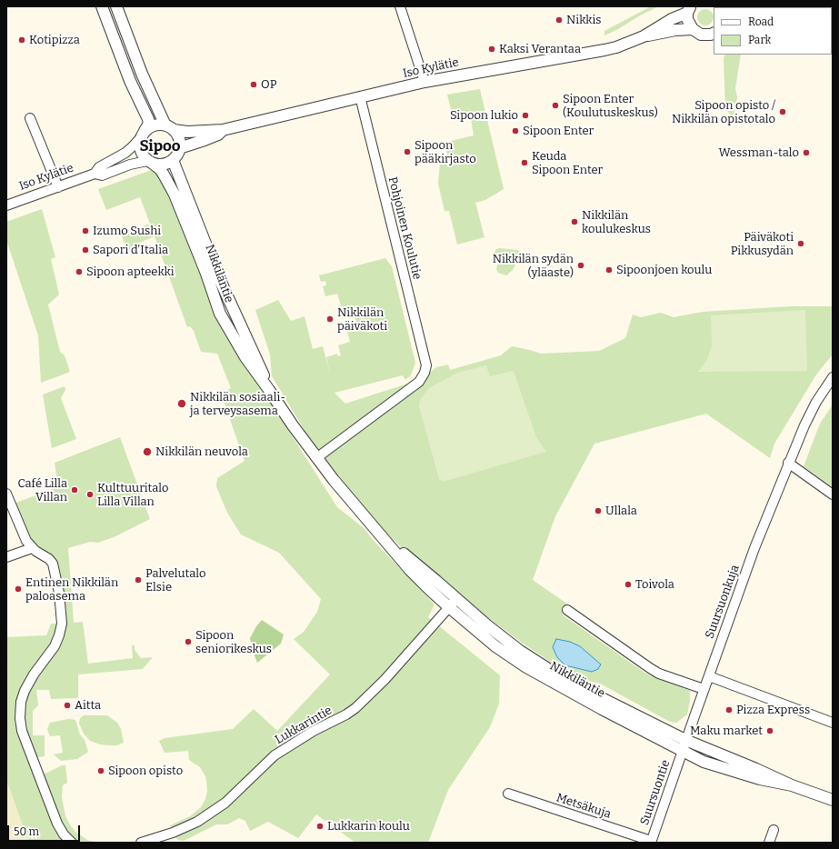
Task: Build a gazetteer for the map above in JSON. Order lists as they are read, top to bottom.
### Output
{
  "streets": {
    "street": [
      "Iso Kylätie",
      "Pohjoinen Koulutie",
      "Nikkiläntie",
      "Suursuonkuja",
      "Lukkarintie",
      "Suursuontie",
      "Metsäkuja"
    ]
  },
  "crossings": [
    ["Iso Kylätie", "Pohjoinen Koulutie"],
    ["Iso Kylätie", "Nikkiläntie"],
    ["Pohjoinen Koulutie", "Nikkiläntie"],
    ["Nikkiläntie", "Suursuonkuja"],
    ["Nikkiläntie", "Lukkarintie"],
    ["Nikkiläntie", "Suursuontie"],
    ["Suursuonkuja", "Suursuontie"],
    ["Suursuontie", "Metsäkuja"]
  ],
  "districts": ["Sipoo"],
  "places": [
    "Nikkis",
    "Kotipizza",
    "Kaksi Verantaa",
    "OP",
    "Sipoon Enter (Koulutuskeskus)",
    "Sipoon opisto / Nikkilän opistotalo",
    "Sipoon lukio",
    "Sipoon Enter",
    "Sipoon pääkirjasto",
    "Wessman-talo",
    "Keuda Sipoon Enter",
    "Nikkilän koulukeskus",
    "Izumo Sushi",
    "Päiväkoti Pikkusydän",
    "Sapori d'Italia",
    "Nikkilän sydän (yläaste)",
    "Sipoonjoen koulu",
    "Sipoon apteekki",
    "Nikkilän päiväkoti",
    "Nikkilän sosiaali- ja terveysasema",
    "Nikkilän neuvola",
    "Café Lilla Villan",
    "Kulttuuritalo Lilla Villan",
    "Ullala",
    "Palvelutalo Elsie",
    "Toivola",
    "Entinen Nikkilän paloasema",
    "Sipoon seniorikeskus",
    "Aitta",
    "Pizza Express",
    "Maku market",
    "Sipoon opisto",
    "Lukkarin koulu"
  ],
  "legend": ["Road", "Park"],
  "scale_bar": "50 m"
}
